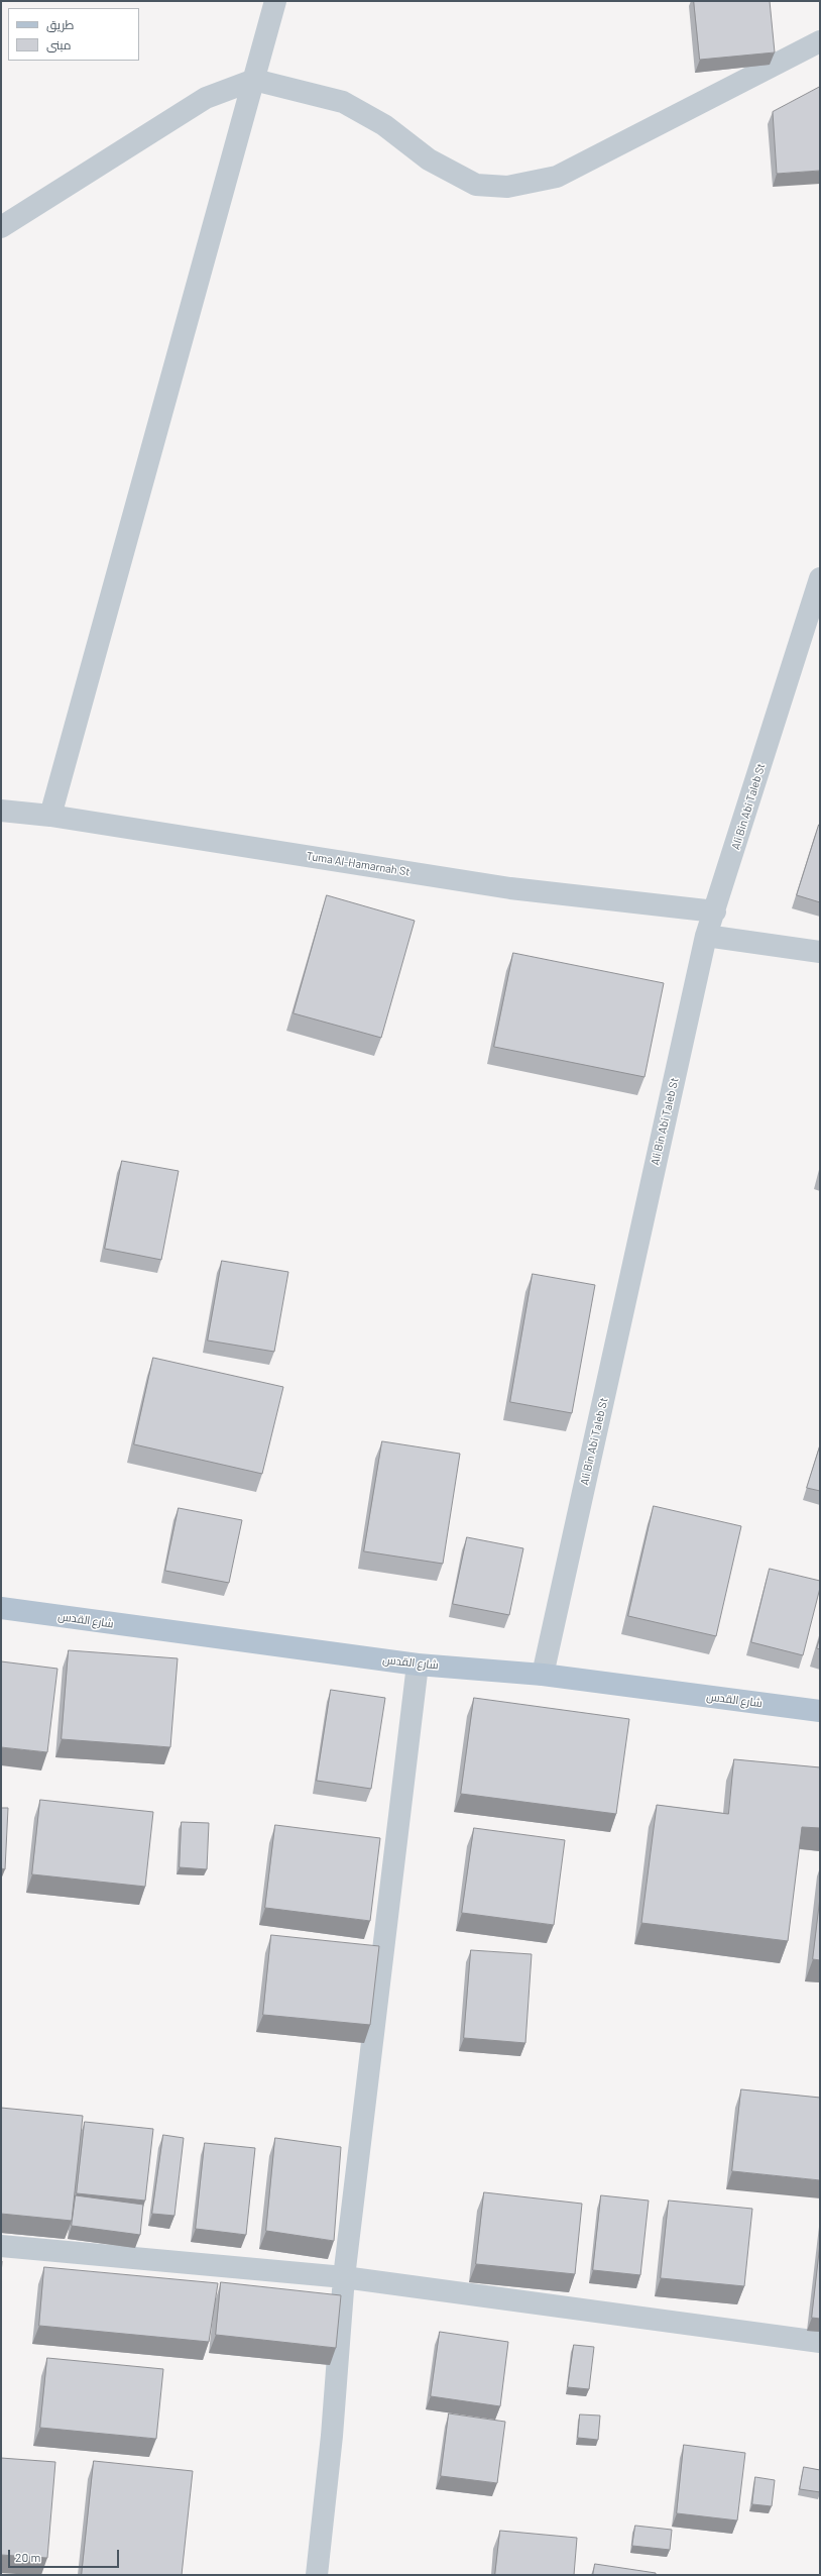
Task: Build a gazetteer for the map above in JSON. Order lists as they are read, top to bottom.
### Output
{
  "streets": {
    "main road": ["شارع القدس"],
    "street": ["Ali Bin Abi Taleb St", "Tuma Al-Hamarnah St"]
  },
  "crossings": [
    ["Ali Bin Abi Taleb St", "Tuma Al-Hamarnah St"],
    ["Ali Bin Abi Taleb St", "شارع القدس"]
  ],
  "legend": ["طريق", "مبنى"],
  "scale_bar": "20 m"
}
